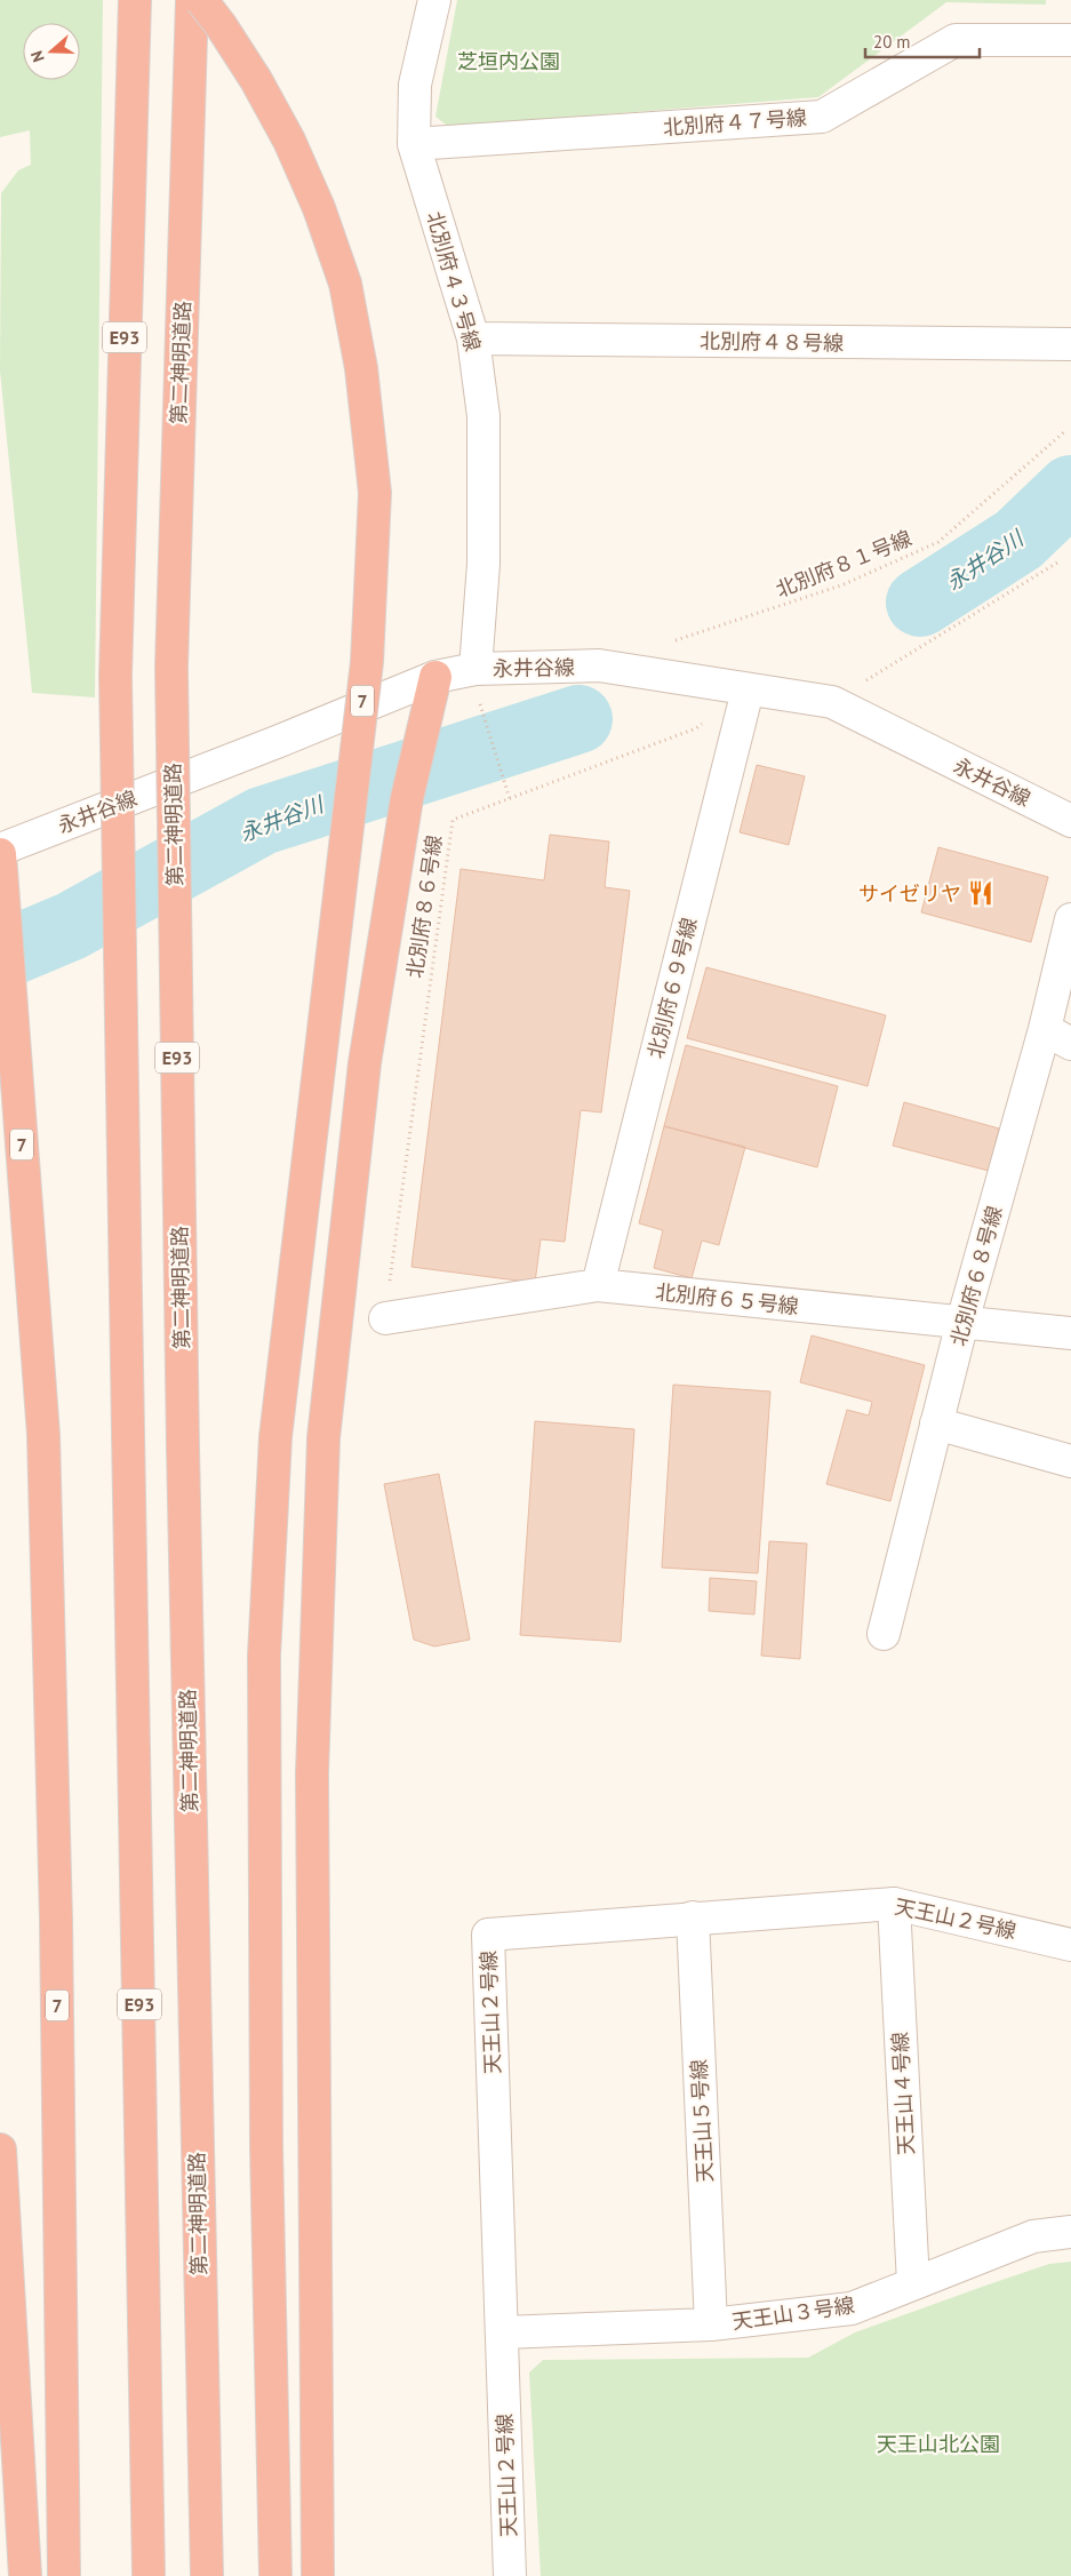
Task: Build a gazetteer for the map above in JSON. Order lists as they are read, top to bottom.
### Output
{
  "streets": {
    "highway": ["E93", "第二神明道路", "7"],
    "street": [
      "北別府４７号線",
      "北別府４３号線",
      "北別府４８号線",
      "永井谷線",
      "北別府６９号線",
      "北別府６８号線",
      "北別府６５号線",
      "天王山２号線",
      "天王山４号線",
      "天王山５号線",
      "天王山３号線"
    ],
    "path": ["北別府８１号線", "北別府８６号線"]
  },
  "crossings": [
    ["北別府４７号線", "北別府４３号線"],
    ["北別府４３号線", "北別府４８号線"],
    ["北別府４３号線", "永井谷線"],
    ["永井谷線", "北別府６９号線"],
    ["北別府８６号線", "北別府６５号線"],
    ["北別府６９号線", "北別府６５号線"],
    ["北別府６８号線", "北別府６５号線"],
    ["天王山２号線", "天王山４号線"],
    ["天王山２号線", "天王山５号線"],
    ["天王山２号線", "天王山３号線"],
    ["天王山４号線", "天王山３号線"],
    ["天王山５号線", "天王山３号線"]
  ],
  "water": ["永井谷川"],
  "parks": ["芝垣内公園", "天王山北公園"],
  "places": {
    "restaurant": ["サイゼリヤ"]
  },
  "scale_bar": "20 m",
  "north": "left"
}
